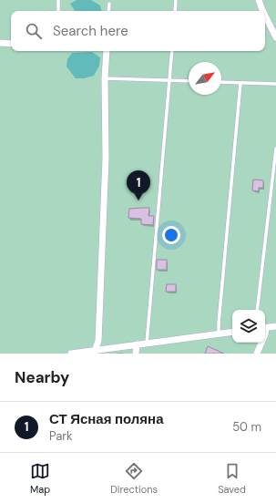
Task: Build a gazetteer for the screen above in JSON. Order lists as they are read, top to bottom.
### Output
{
  "north": "top right",
  "page": {
    "search": "Search here",
    "pins": "1",
    "heading": "Nearby",
    "list": [
      {
        "mark": "1",
        "name": "СТ Ясная поляна",
        "note": "Park",
        "value": "50 m"
      }
    ],
    "nav": ["Map", "Directions", "Saved"]
  }
}
